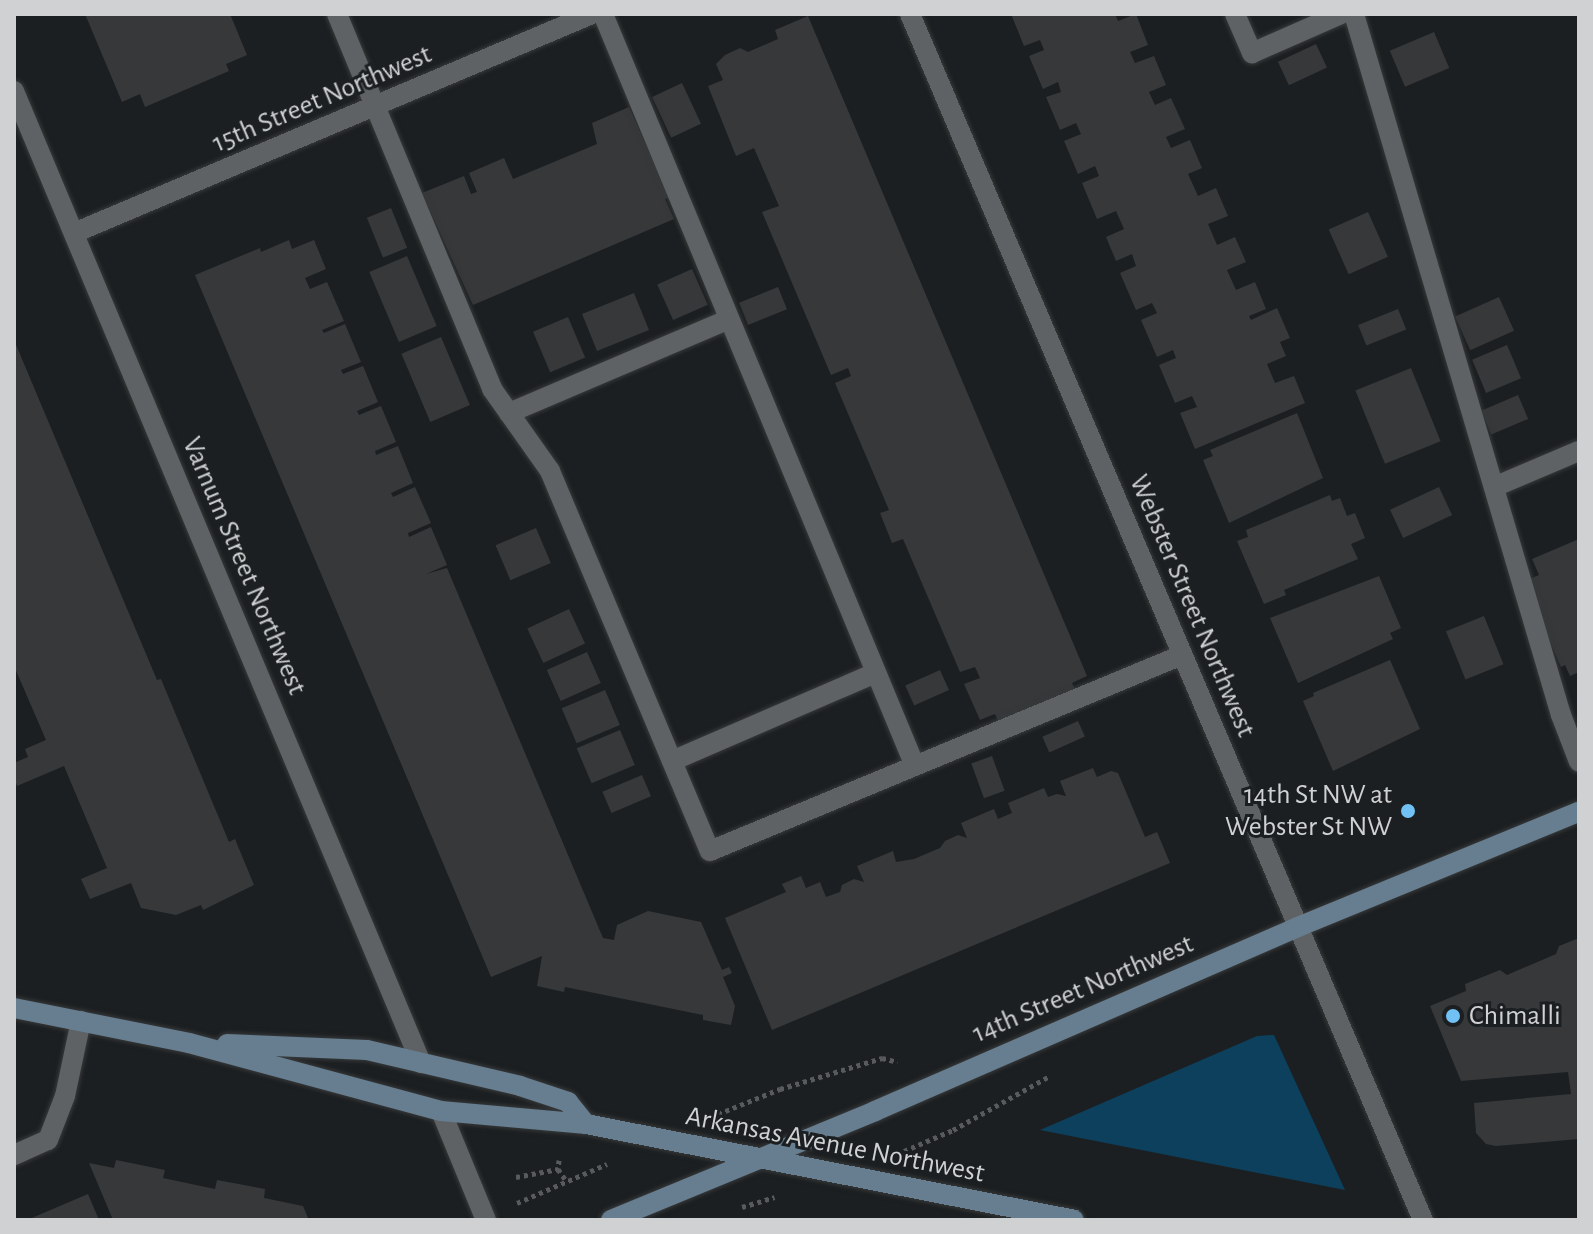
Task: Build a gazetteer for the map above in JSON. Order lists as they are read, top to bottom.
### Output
{
  "streets": {
    "main road": ["14th Street Northwest", "Arkansas Avenue Northwest"],
    "street": ["15th Street Northwest", "Varnum Street Northwest", "Webster Street Northwest"]
  },
  "crossings": [
    ["15th Street Northwest", "Varnum Street Northwest"],
    ["Varnum Street Northwest", "Arkansas Avenue Northwest"],
    ["Webster Street Northwest", "14th Street Northwest"],
    ["14th Street Northwest", "Arkansas Avenue Northwest"]
  ],
  "places": ["14th St NW at Webster St NW", "Chimalli"]
}
